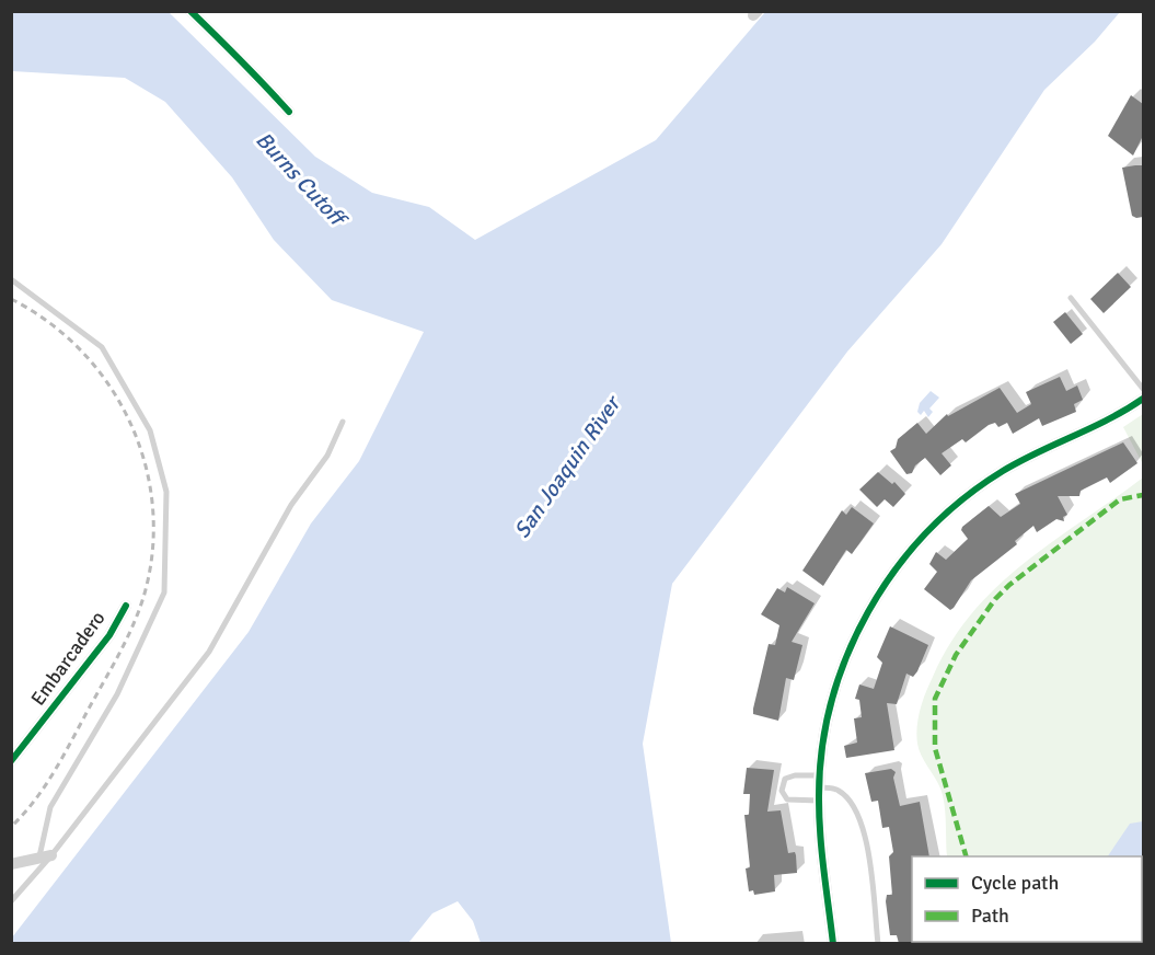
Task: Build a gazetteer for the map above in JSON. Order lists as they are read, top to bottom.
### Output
{
  "streets": {
    "street": ["Embarcadero"]
  },
  "water": ["Burns Cutoff", "San Joaquin River"],
  "legend": ["Cycle path", "Path"]
}
